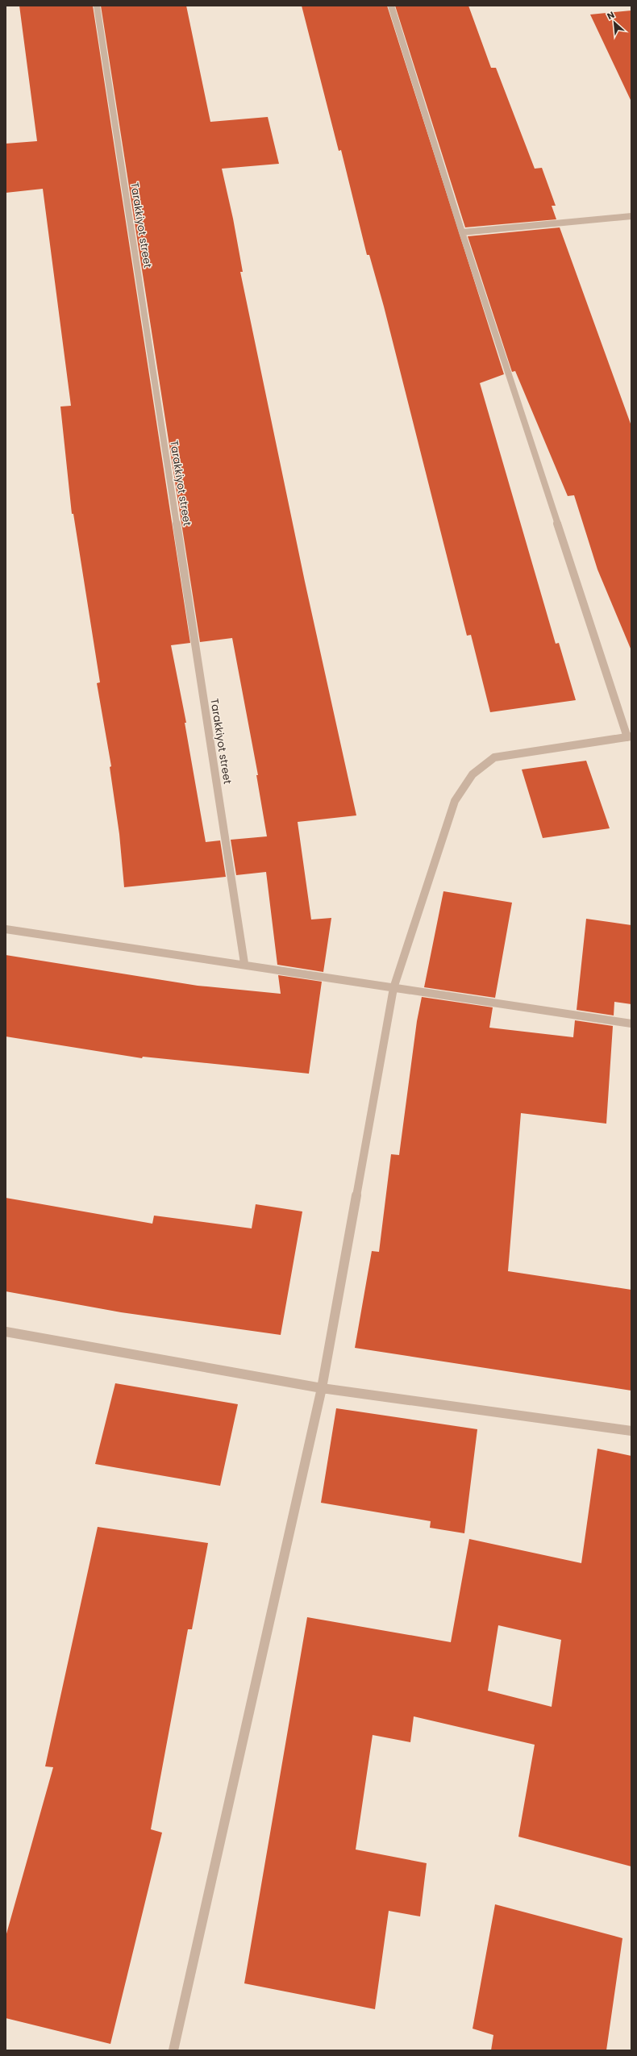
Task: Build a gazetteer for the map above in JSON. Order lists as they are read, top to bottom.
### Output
{
  "streets": {
    "street": ["Tarakkiyot street"]
  },
  "north": "top left"
}
